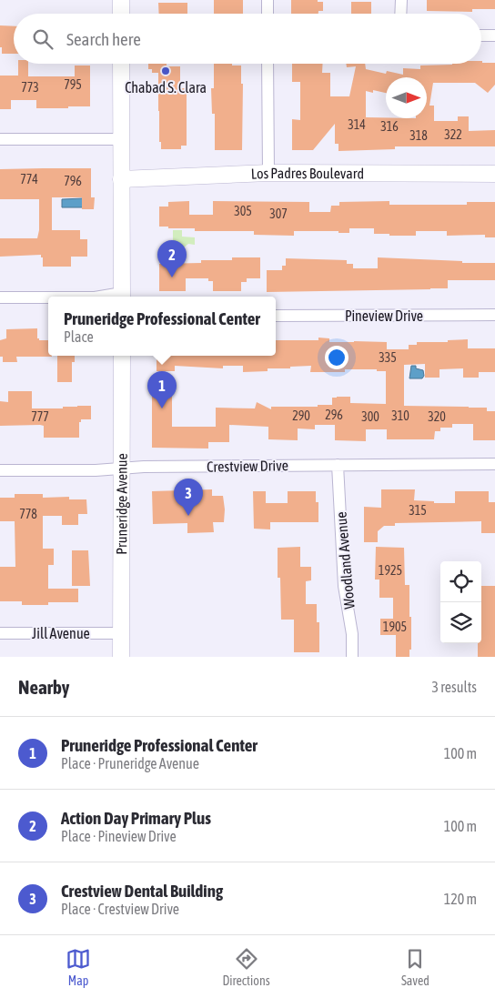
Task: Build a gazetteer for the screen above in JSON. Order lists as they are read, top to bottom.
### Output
{
  "streets": {
    "main road": ["Los Padres Boulevard", "Pruneridge Avenue"],
    "street": [
      "Pineview Drive",
      "Crestview Drive",
      "Woodland Avenue",
      "Jill Avenue"
    ]
  },
  "crossings": [
    ["Crestview Drive", "Pruneridge Avenue"],
    ["Crestview Drive", "Woodland Avenue"],
    ["Pruneridge Avenue", "Jill Avenue"]
  ],
  "places": ["Chabad S. Clara"],
  "house_numbers": [
    "795",
    "773",
    "314",
    "316",
    "322",
    "318",
    "774",
    "796",
    "305",
    "307",
    "335",
    "296",
    "290",
    "310",
    "777",
    "300",
    "320",
    "315",
    "778",
    "1925",
    "1905"
  ],
  "north": "right",
  "page": {
    "search": "Search here",
    "pins": ["2", "1", "3"],
    "popup": ["Pruneridge Professional Center", "Place"],
    "heading": ["Nearby", "3 results"],
    "list": [
      {
        "mark": "1",
        "name": "Pruneridge Professional Center",
        "note": "Place · Pruneridge Avenue",
        "value": "100 m"
      },
      {
        "mark": "2",
        "name": "Action Day Primary Plus",
        "note": "Place · Pineview Drive",
        "value": "100 m"
      },
      {
        "mark": "3",
        "name": "Crestview Dental Building",
        "note": "Place · Crestview Drive",
        "value": "120 m"
      }
    ],
    "nav": ["Map", "Directions", "Saved"]
  }
}
